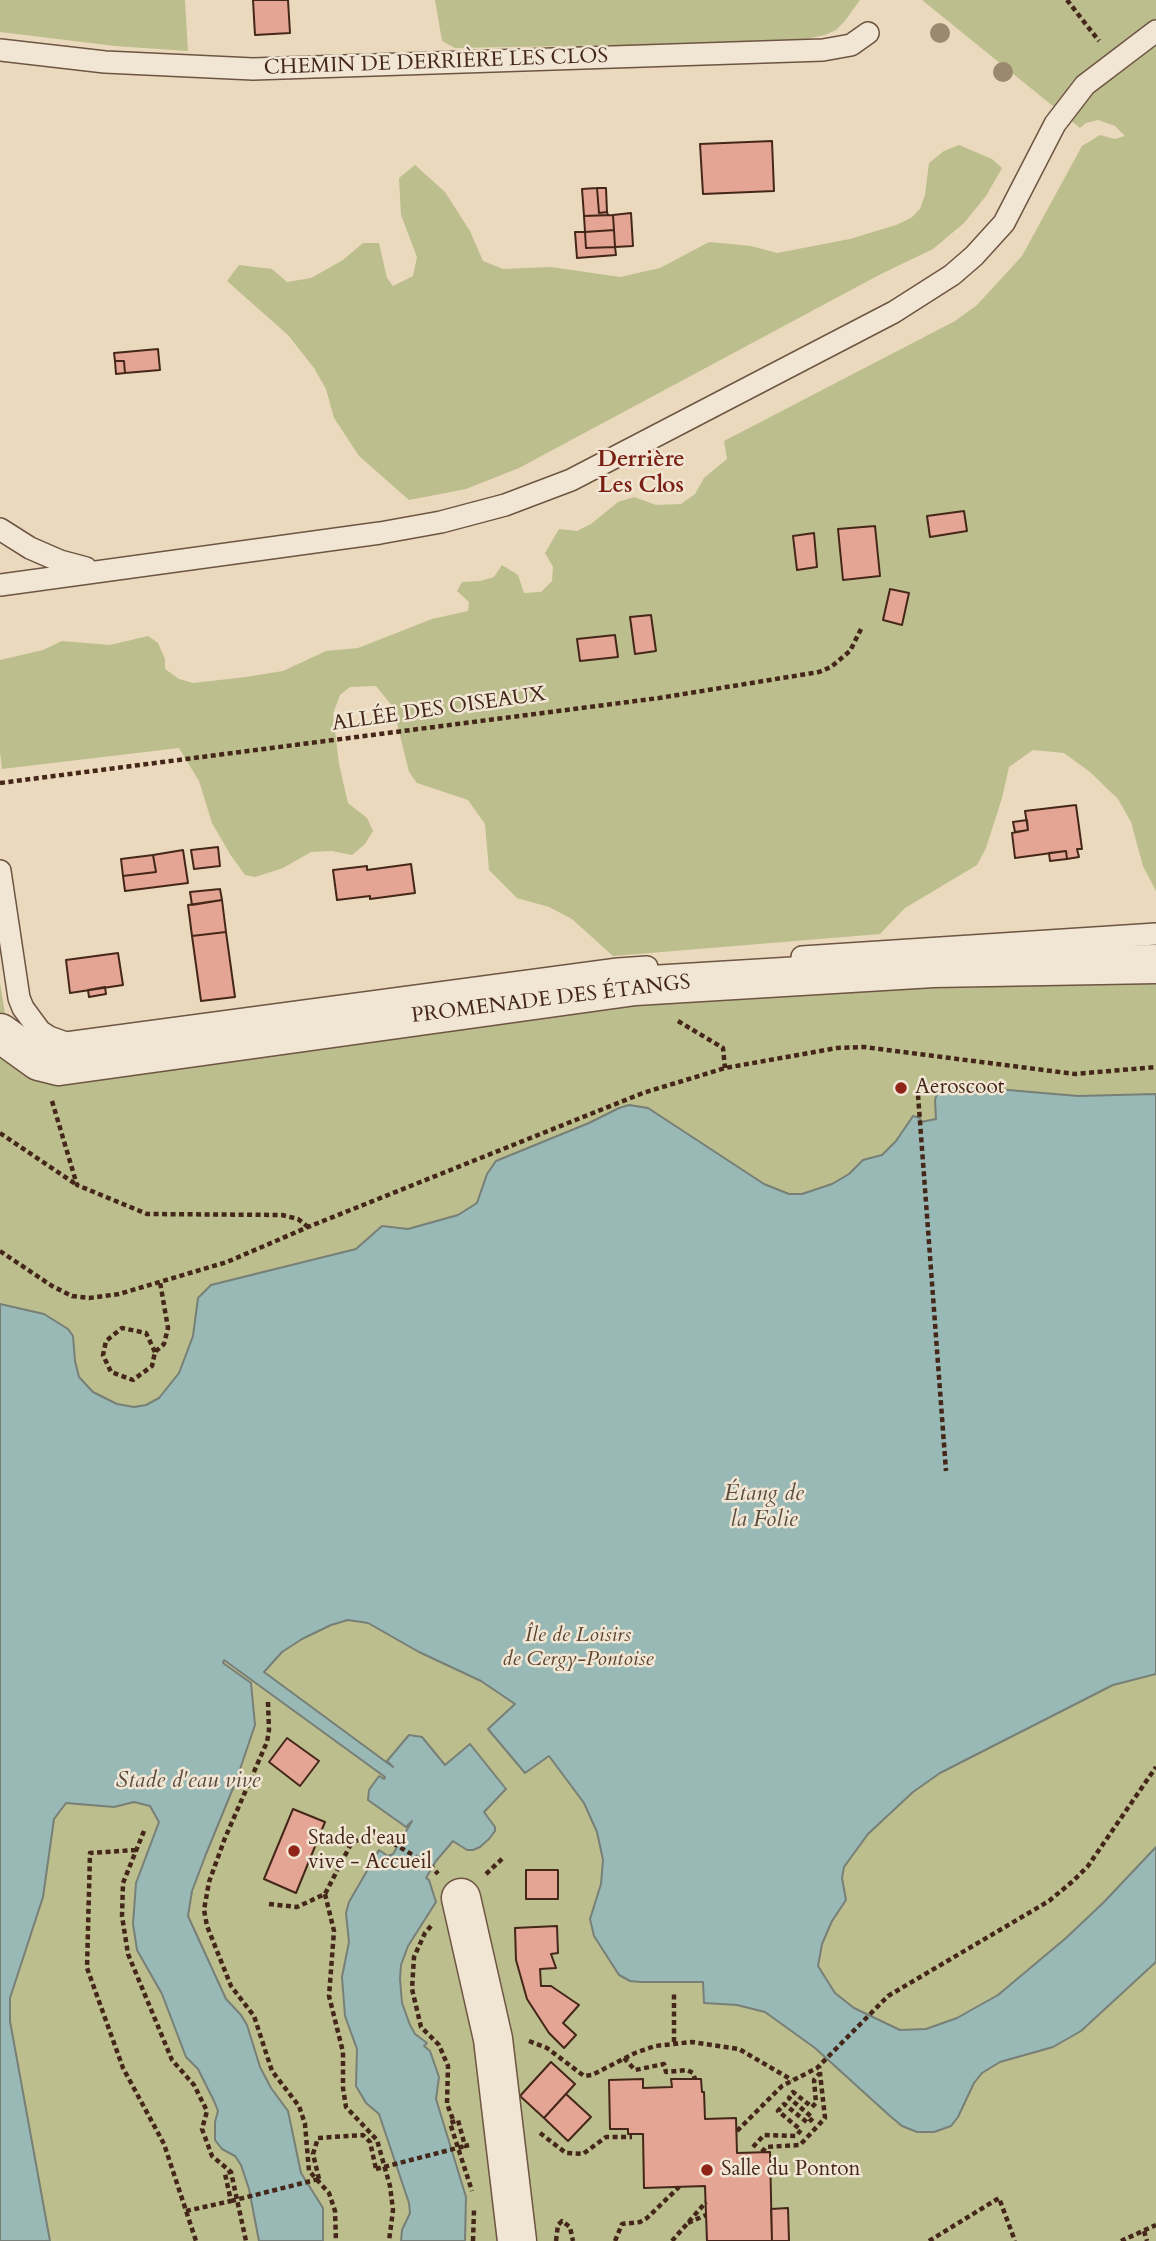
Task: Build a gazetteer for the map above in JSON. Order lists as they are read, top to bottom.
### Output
{
  "streets": {
    "street": ["PROMENADE DES ÉTANGS"],
    "lane": ["CHEMIN DE DERRIÈRE LES CLOS"],
    "path": ["ALLÉE DES OISEAUX"]
  },
  "districts": ["Derrière Les Clos"],
  "water": ["Étang de la Folie", "Stade d'eau vive"],
  "parks": ["Île de Loisirs de Cergy-Pontoise"],
  "places": ["Aeroscoot", "Stade d'eau vive - Accueil", "Salle du Ponton"]
}
